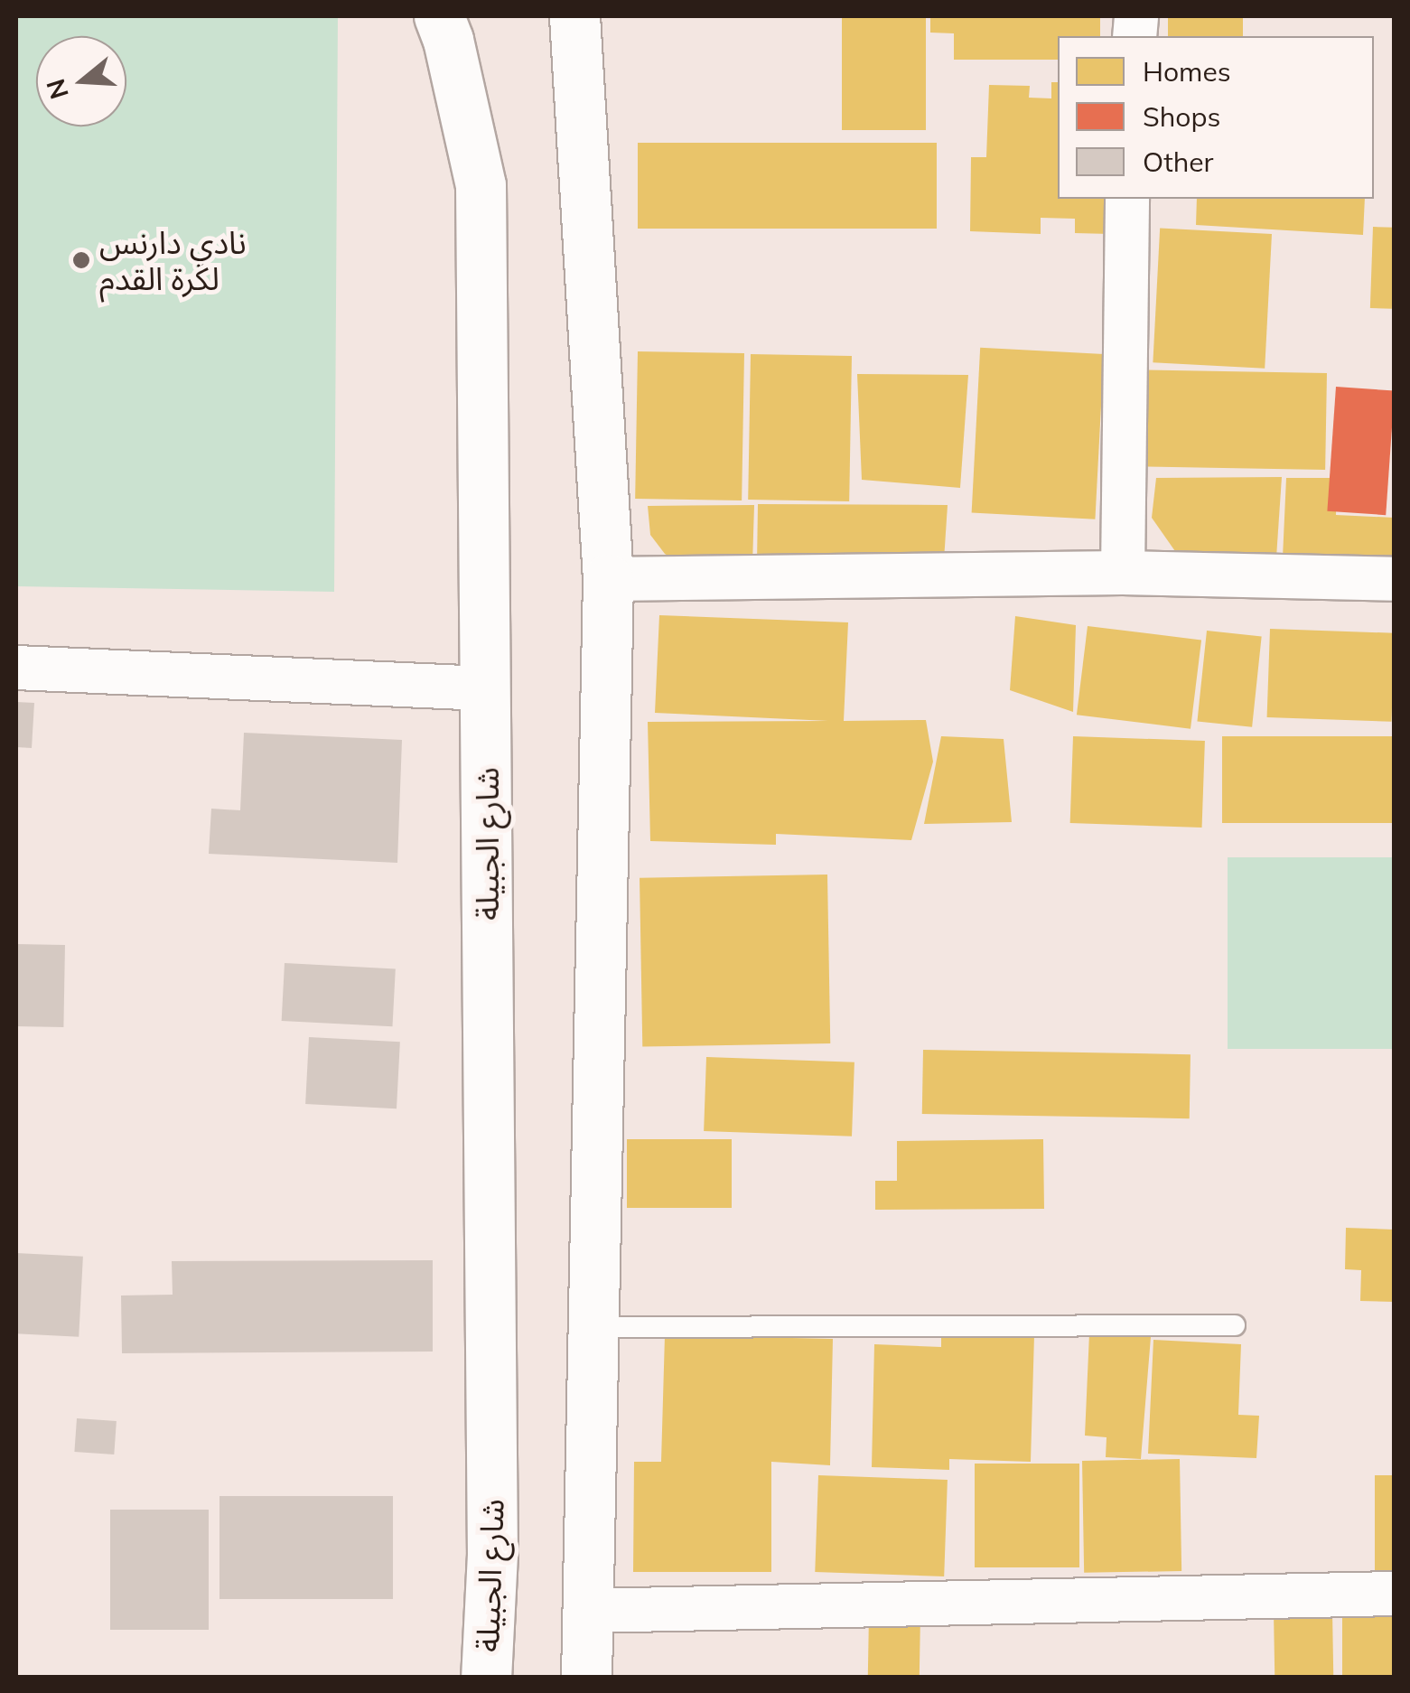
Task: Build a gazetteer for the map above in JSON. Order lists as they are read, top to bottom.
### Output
{
  "streets": {
    "street": ["شارع الجبيلة"]
  },
  "places": ["نادي دارنس لكرة القدم"],
  "legend": ["Homes", "Shops", "Other"],
  "north": "left"
}
